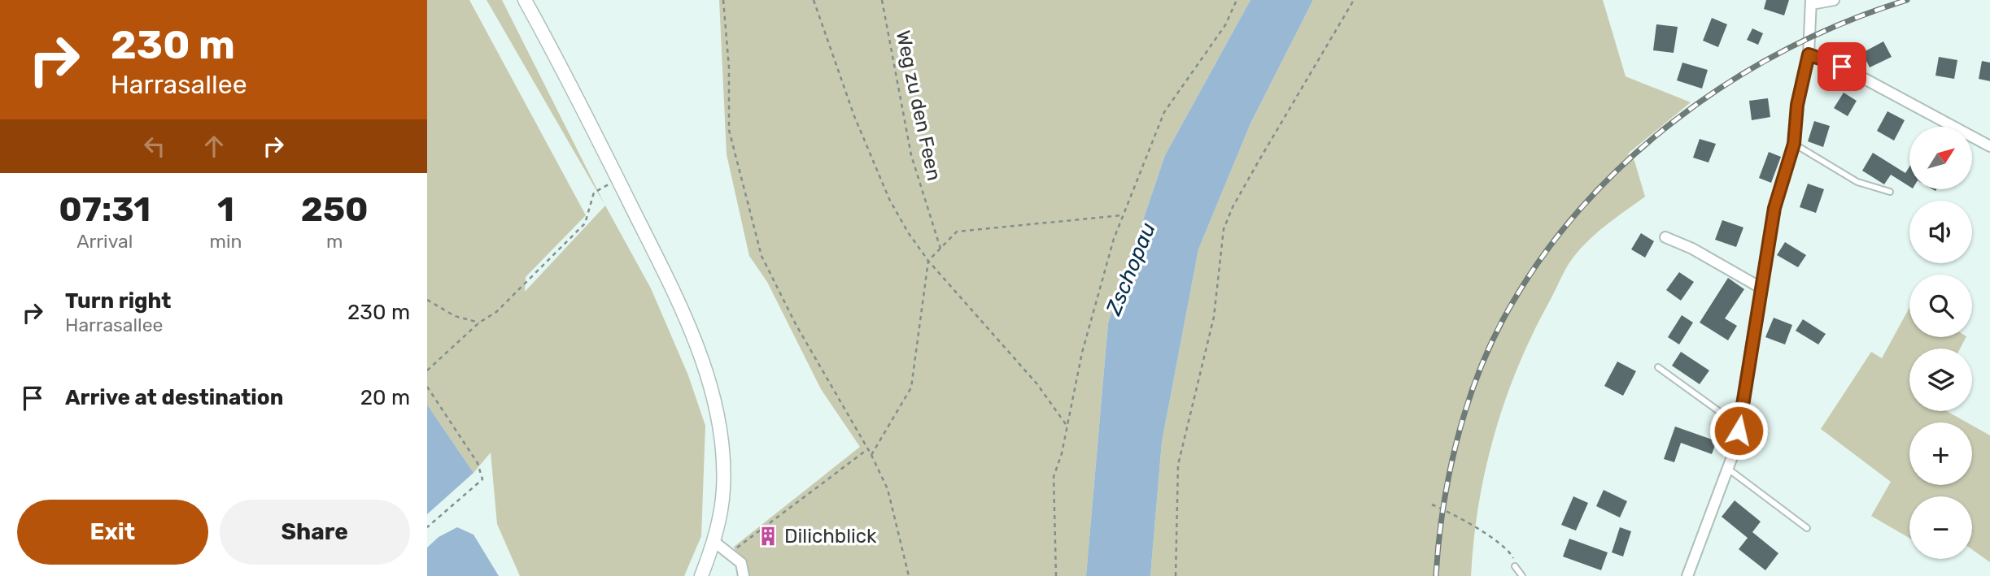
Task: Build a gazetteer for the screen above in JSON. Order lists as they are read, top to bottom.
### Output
{
  "streets": {
    "path": ["Weg zu den Feen"]
  },
  "water": ["Zschopau"],
  "places": {
    "building": ["Dilichblick"]
  },
  "north": "top right",
  "page": {
    "turn": ["230 m", "Harrasallee"],
    "map_buttons": ["+", "−"],
    "eta": [
      "07:31",
      "Arrival",
      "1",
      "min",
      "250",
      "m"
    ],
    "list": [
      {
        "name": "Turn right",
        "note": "Harrasallee",
        "value": "230 m"
      },
      {
        "name": "Arrive at destination",
        "value": "20 m"
      }
    ],
    "buttons": ["Exit", "Share"]
  }
}
